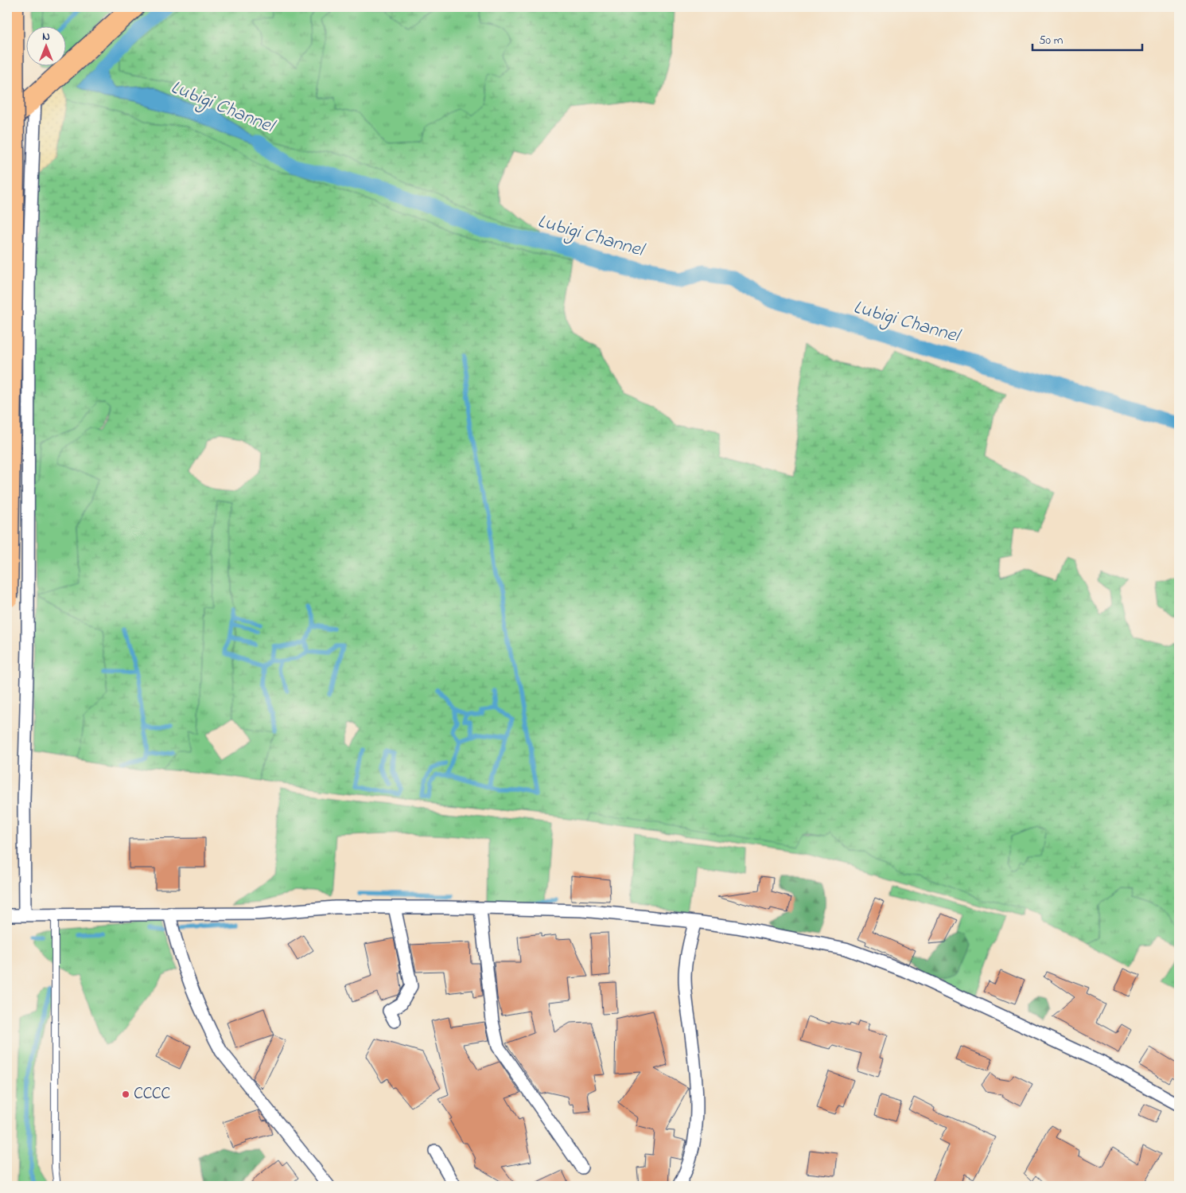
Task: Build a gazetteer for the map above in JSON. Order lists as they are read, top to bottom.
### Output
{
  "water": ["Lubigi Channel"],
  "places": ["CCCC"],
  "scale_bar": "50 m",
  "north": "top"
}
